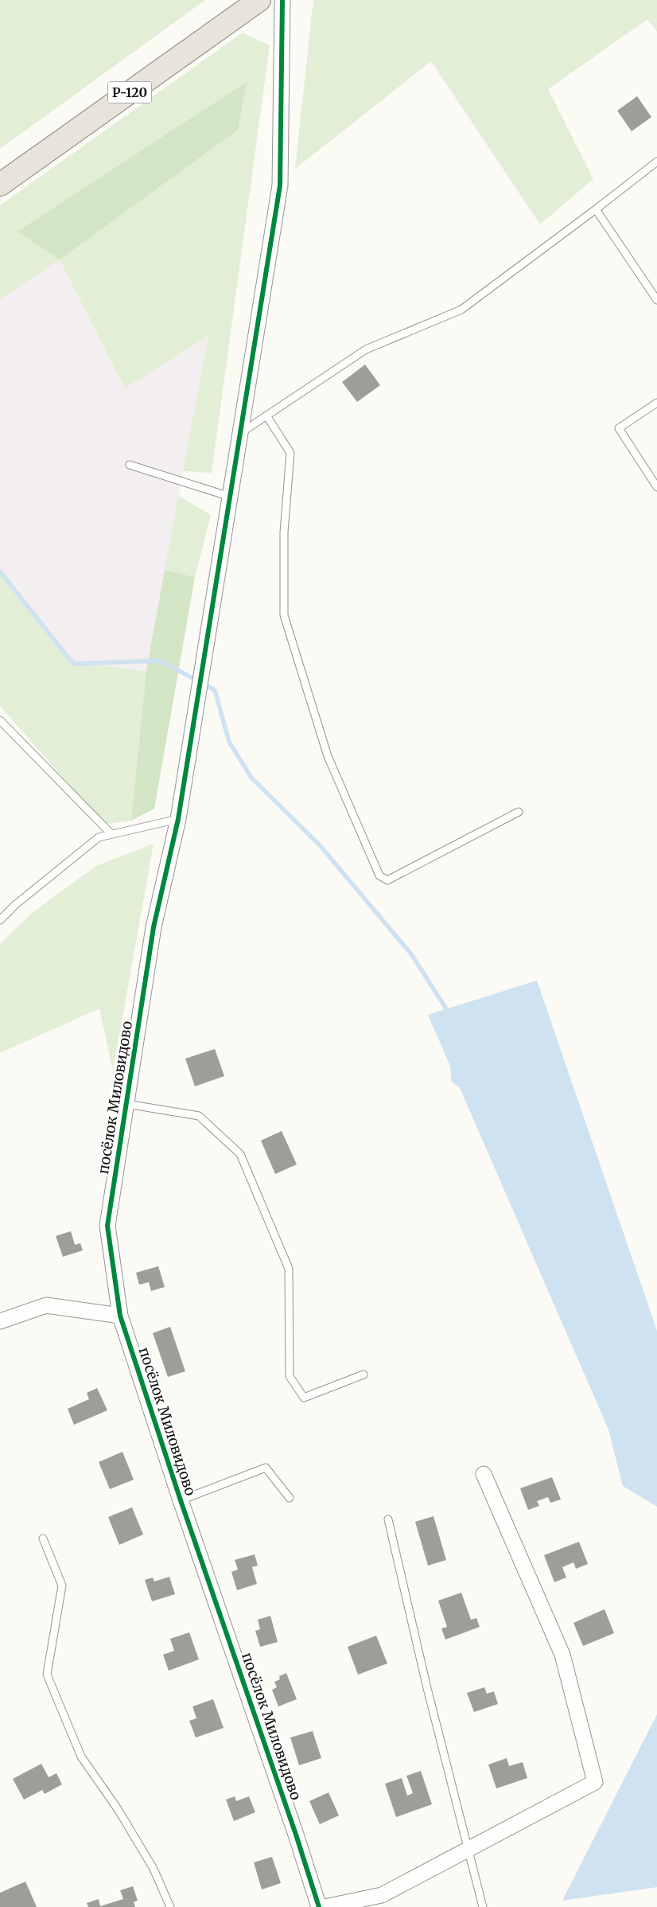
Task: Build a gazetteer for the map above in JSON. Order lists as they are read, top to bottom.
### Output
{
  "streets": {
    "highway": ["Р-120"],
    "street": ["посёлок Миловидово"]
  }
}
